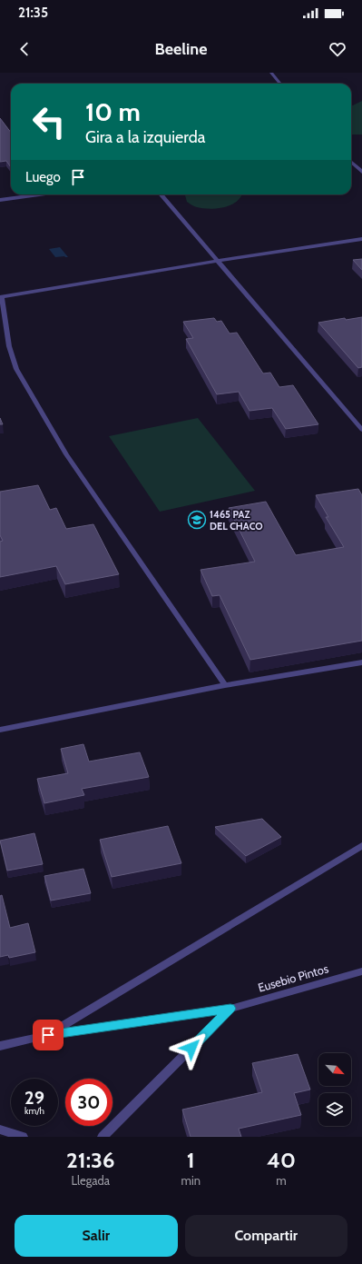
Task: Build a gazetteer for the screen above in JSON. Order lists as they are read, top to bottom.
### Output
{
  "streets": {
    "street": ["Eusebio Pintos"]
  },
  "places": {
    "school or university": ["1465 PAZ DEL CHACO"]
  },
  "north": "bottom right",
  "page": {
    "status": "21:35",
    "header": "Beeline",
    "turn": ["10 m", "Gira a la izquierda"],
    "then": "Luego",
    "speed": "29 km/h",
    "limit": "30",
    "eta": [
      "21:36",
      "Llegada",
      "1",
      "min",
      "40",
      "m"
    ],
    "buttons": ["Salir", "Compartir"]
  }
}
